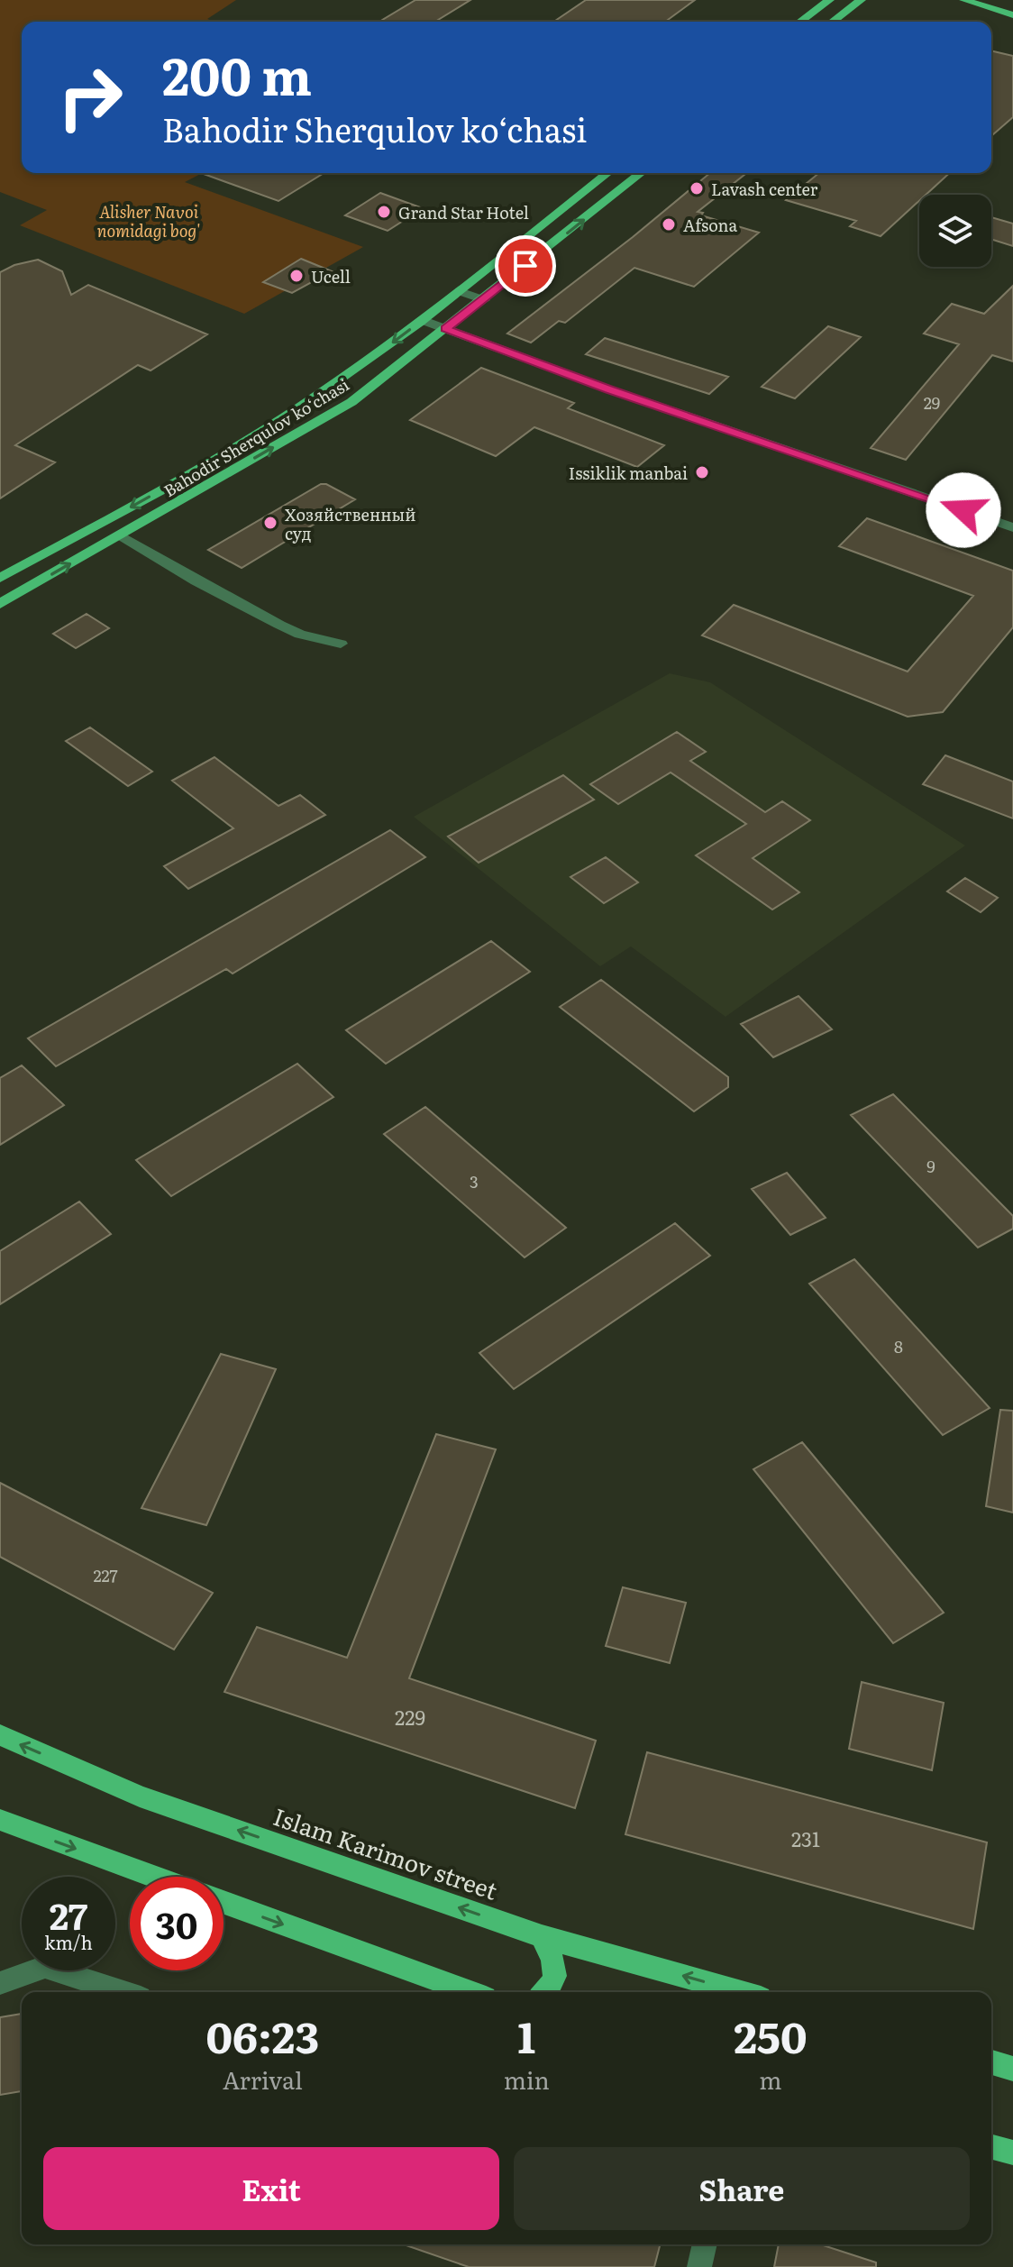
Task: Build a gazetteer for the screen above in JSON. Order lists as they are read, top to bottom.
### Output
{
  "streets": {
    "main road": ["Bahodir Sherqulov ko‘chasi", "Islam Karimov street"]
  },
  "parks": ["Alisher Navoi nomidagi bog'"],
  "places": [
    "Lavash center",
    "Grand Star Hotel",
    "Afsona",
    "Ucell",
    "Issiklik manbai",
    "Хозяйственный суд"
  ],
  "house_numbers": [
    "29",
    "9",
    "3",
    "8",
    "227",
    "229",
    "231"
  ],
  "page": {
    "turn": ["200 m", "Bahodir Sherqulov ko‘chasi"],
    "speed": "27 km/h",
    "limit": "30",
    "eta": [
      "06:23",
      "Arrival",
      "1",
      "min",
      "250",
      "m"
    ],
    "buttons": ["Exit", "Share"]
  }
}
